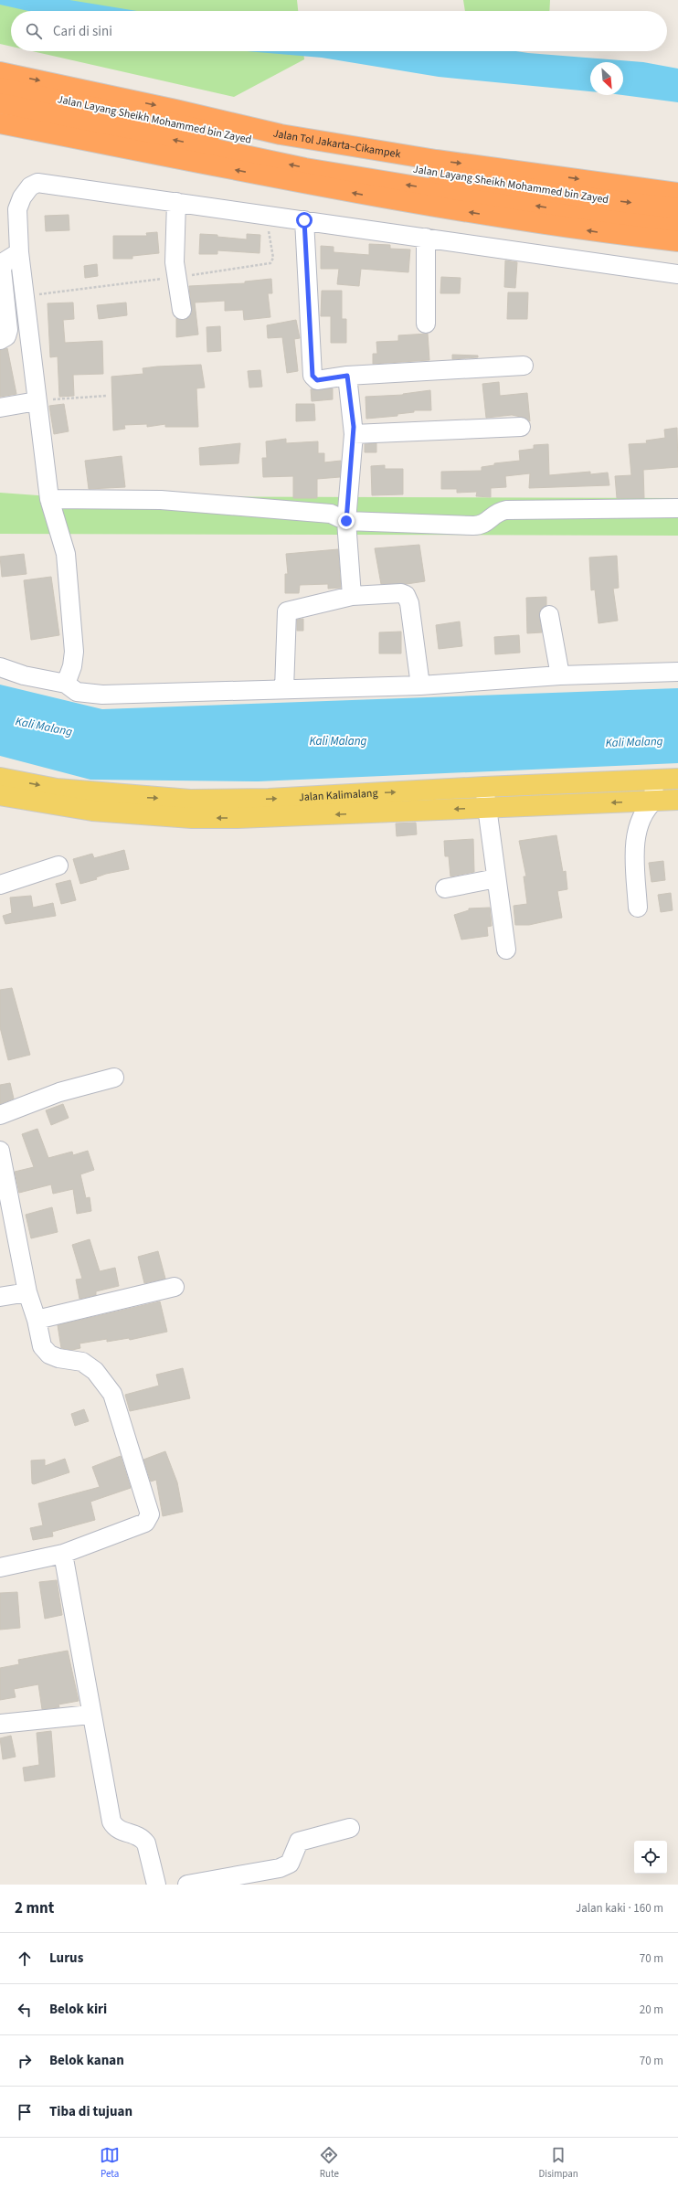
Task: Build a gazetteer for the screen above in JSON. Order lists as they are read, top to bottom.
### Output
{
  "streets": {
    "highway": ["Jalan Layang Sheikh Mohammed bin Zayed", "Jalan Tol Jakarta–Cikampek"],
    "main road": ["Jalan Kalimalang"]
  },
  "water": ["Kali Malang"],
  "north": "bottom right",
  "page": {
    "search": "Cari di sini",
    "heading": ["2 mnt", "Jalan kaki · 160 m"],
    "list": [
      ["Lurus", "70 m"],
      ["Belok kiri", "20 m"],
      ["Belok kanan", "70 m"],
      "Tiba di tujuan"
    ],
    "nav": ["Peta", "Rute", "Disimpan"]
  }
}
